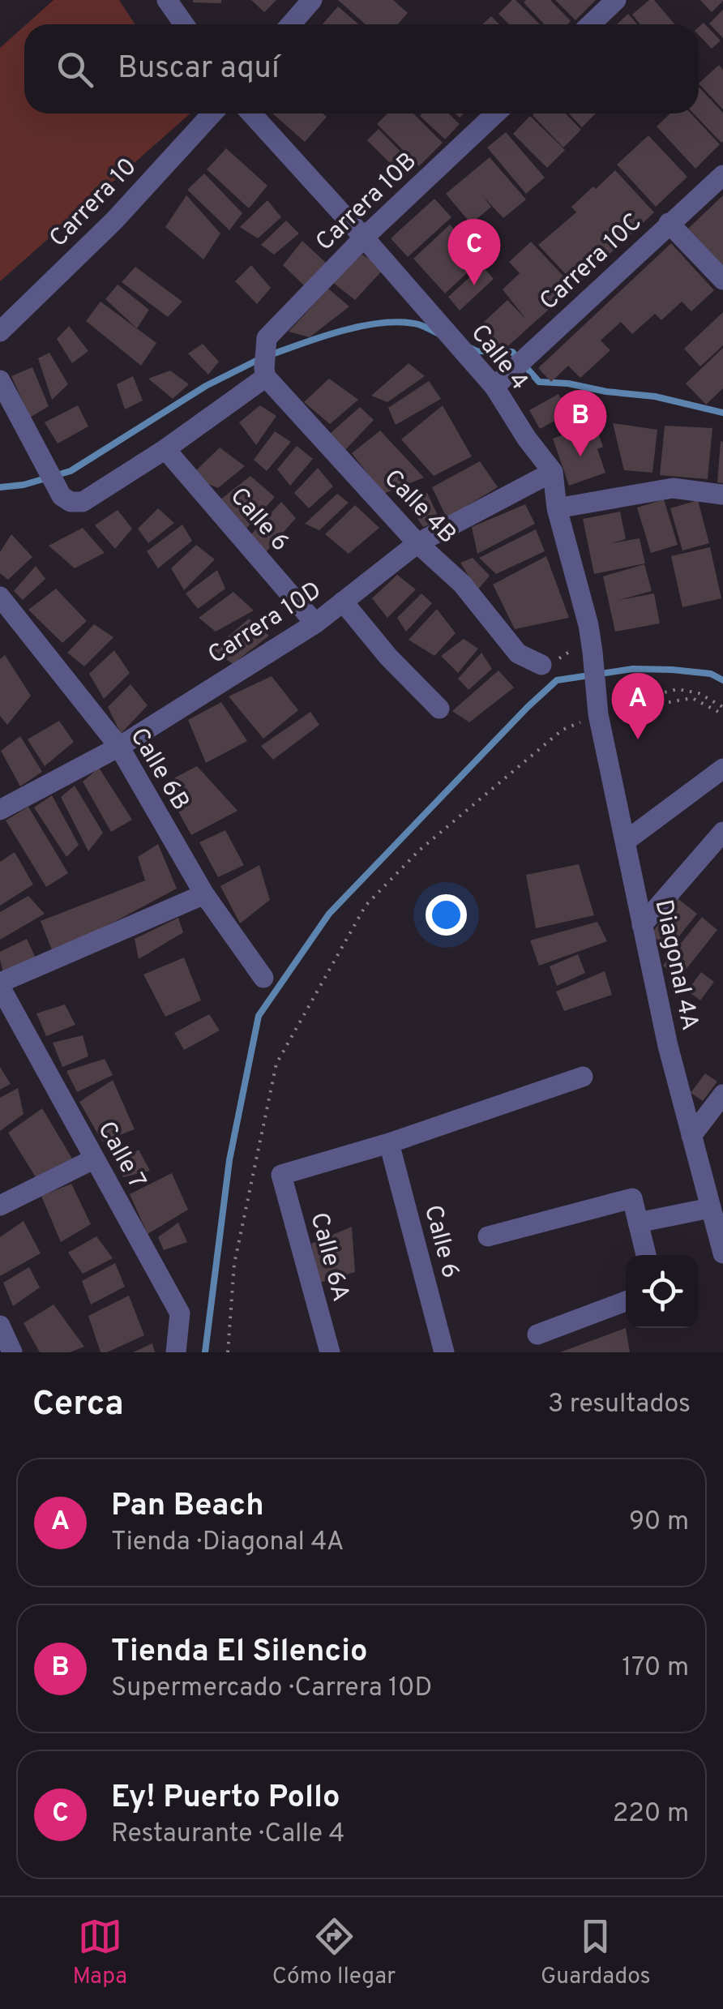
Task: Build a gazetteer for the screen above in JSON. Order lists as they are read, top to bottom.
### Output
{
  "streets": {
    "street": [
      "Carrera 10B",
      "Carrera 10",
      "Carrera 10C",
      "Calle 4",
      "Calle 4B",
      "Calle 6",
      "Carrera 10D",
      "Calle 6B",
      "Diagonal 4A",
      "Calle 7",
      "Calle 6A"
    ]
  },
  "crossings": [
    ["Carrera 10B", "Calle 4"],
    ["Carrera 10B", "Calle 4B"],
    ["Carrera 10C", "Calle 4"],
    ["Calle 4", "Carrera 10D"],
    ["Calle 4B", "Carrera 10D"],
    ["Calle 6", "Carrera 10D"],
    ["Calle 6", "Calle 6A"],
    ["Carrera 10D", "Calle 6B"]
  ],
  "page": {
    "search": "Buscar aquí",
    "pins": ["C", "B", "A"],
    "heading": ["Cerca", "3 resultados"],
    "list": [
      {
        "mark": "A",
        "name": "Pan Beach",
        "note": "Tienda · Diagonal 4A",
        "value": "90 m"
      },
      {
        "mark": "B",
        "name": "Tienda El Silencio",
        "note": "Supermercado · Carrera 10D",
        "value": "170 m"
      },
      {
        "mark": "C",
        "name": "Ey! Puerto Pollo",
        "note": "Restaurante · Calle 4",
        "value": "220 m"
      }
    ],
    "nav": ["Mapa", "Cómo llegar", "Guardados"]
  }
}
